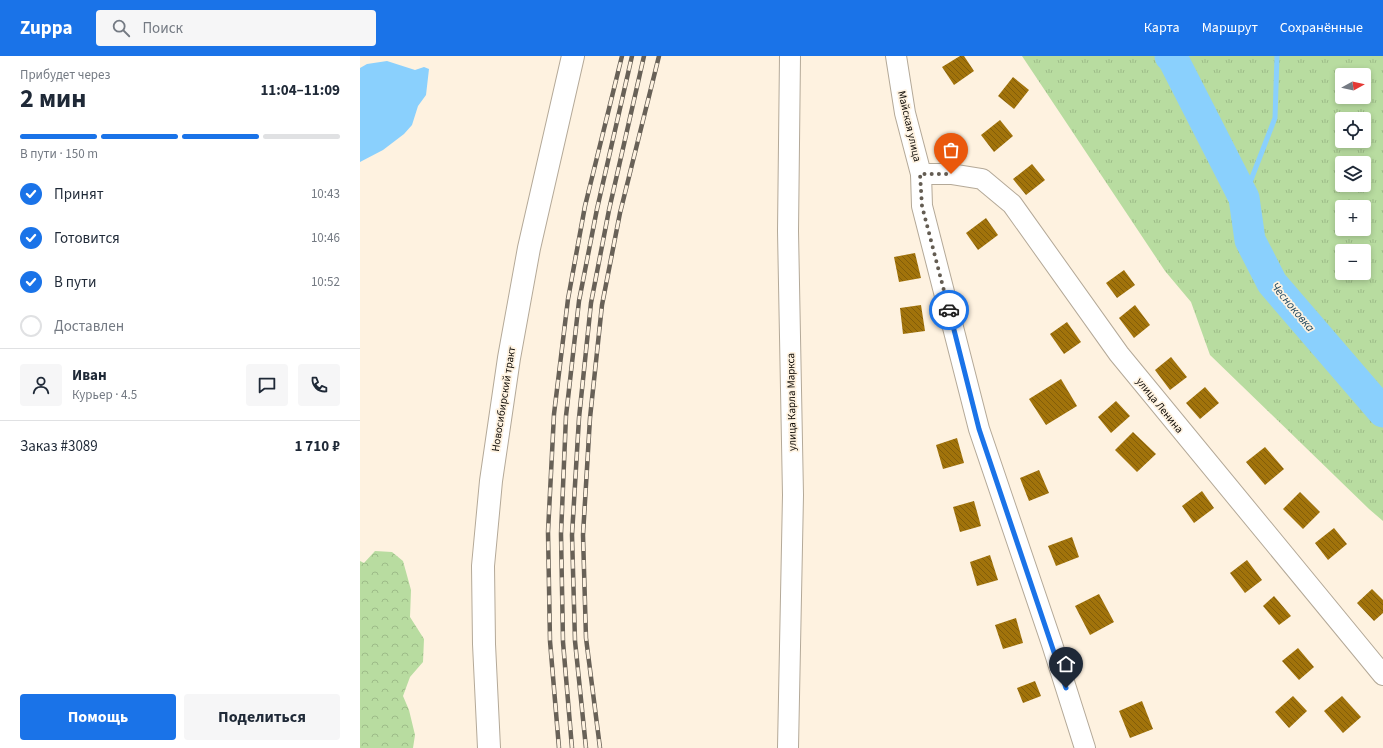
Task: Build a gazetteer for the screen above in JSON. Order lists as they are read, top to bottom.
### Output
{
  "streets": {
    "main road": ["Новосибирский тракт"],
    "street": ["Майская улица", "улица Карла Маркса", "улица Ленина"]
  },
  "crossings": [
    ["Майская улица", "улица Ленина"]
  ],
  "water": ["Чесноковка"],
  "north": "right",
  "page": {
    "header": "Zuppa",
    "search": "Поиск",
    "nav": ["Карта", "Маршрут", "Сохранённые"],
    "heading": ["2 мин", "Прибудет через", "11:04–11:09"],
    "panel": [
      "Иван",
      "Курьер · 4.5",
      "Заказ #3089",
      "1 710 ₽"
    ],
    "map_buttons": ["+", "−"],
    "bar": "В пути · 150 m",
    "list": [
      ["Принят", "10:43"],
      ["Готовится", "10:46"],
      ["В пути", "10:52"],
      "Доставлен"
    ],
    "buttons": ["Помощь", "Поделиться"]
  }
}
